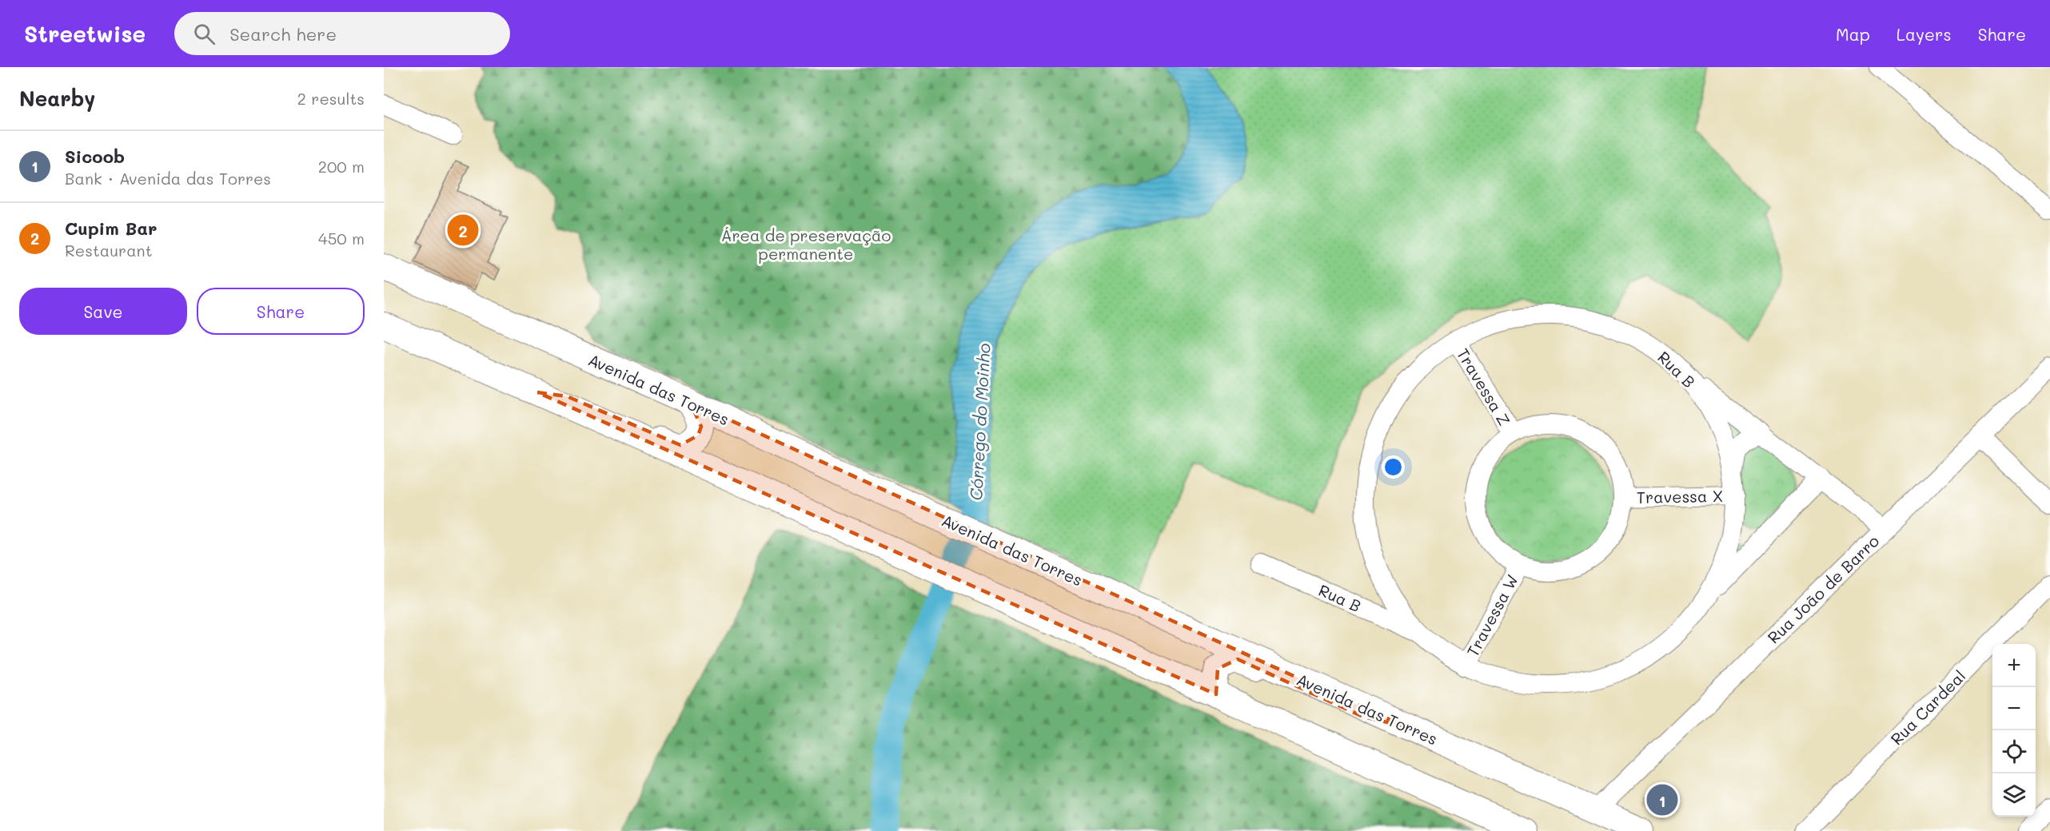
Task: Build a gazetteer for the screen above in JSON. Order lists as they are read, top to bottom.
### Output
{
  "streets": {
    "main road": ["Avenida das Torres"],
    "street": [
      "Rua B",
      "Travessa Z",
      "Travessa X",
      "Rua João de Barro",
      "Travessa W",
      "Rua Cardeal"
    ]
  },
  "crossings": [
    ["Rua B", "Travessa Z"],
    ["Rua B", "Travessa X"],
    ["Rua B", "Travessa W"],
    ["Travessa Z", "Travessa X"],
    ["Travessa Z", "Travessa W"],
    ["Avenida das Torres", "Rua João de Barro"],
    ["Travessa X", "Travessa W"]
  ],
  "water": ["Córrego do Moinho"],
  "parks": ["Área de preservação permanente"],
  "page": {
    "header": "Streetwise",
    "search": "Search here",
    "nav": ["Map", "Layers", "Share"],
    "heading": ["Nearby", "2 results"],
    "list": [
      {
        "mark": "1",
        "name": "Sicoob",
        "note": "Bank · Avenida das Torres",
        "value": "200 m"
      },
      {
        "mark": "2",
        "name": "Cupim Bar",
        "note": "Restaurant",
        "value": "450 m"
      }
    ],
    "pins": ["2", "1"],
    "buttons": ["Save", "Share"],
    "map_buttons": ["+", "−"]
  }
}
